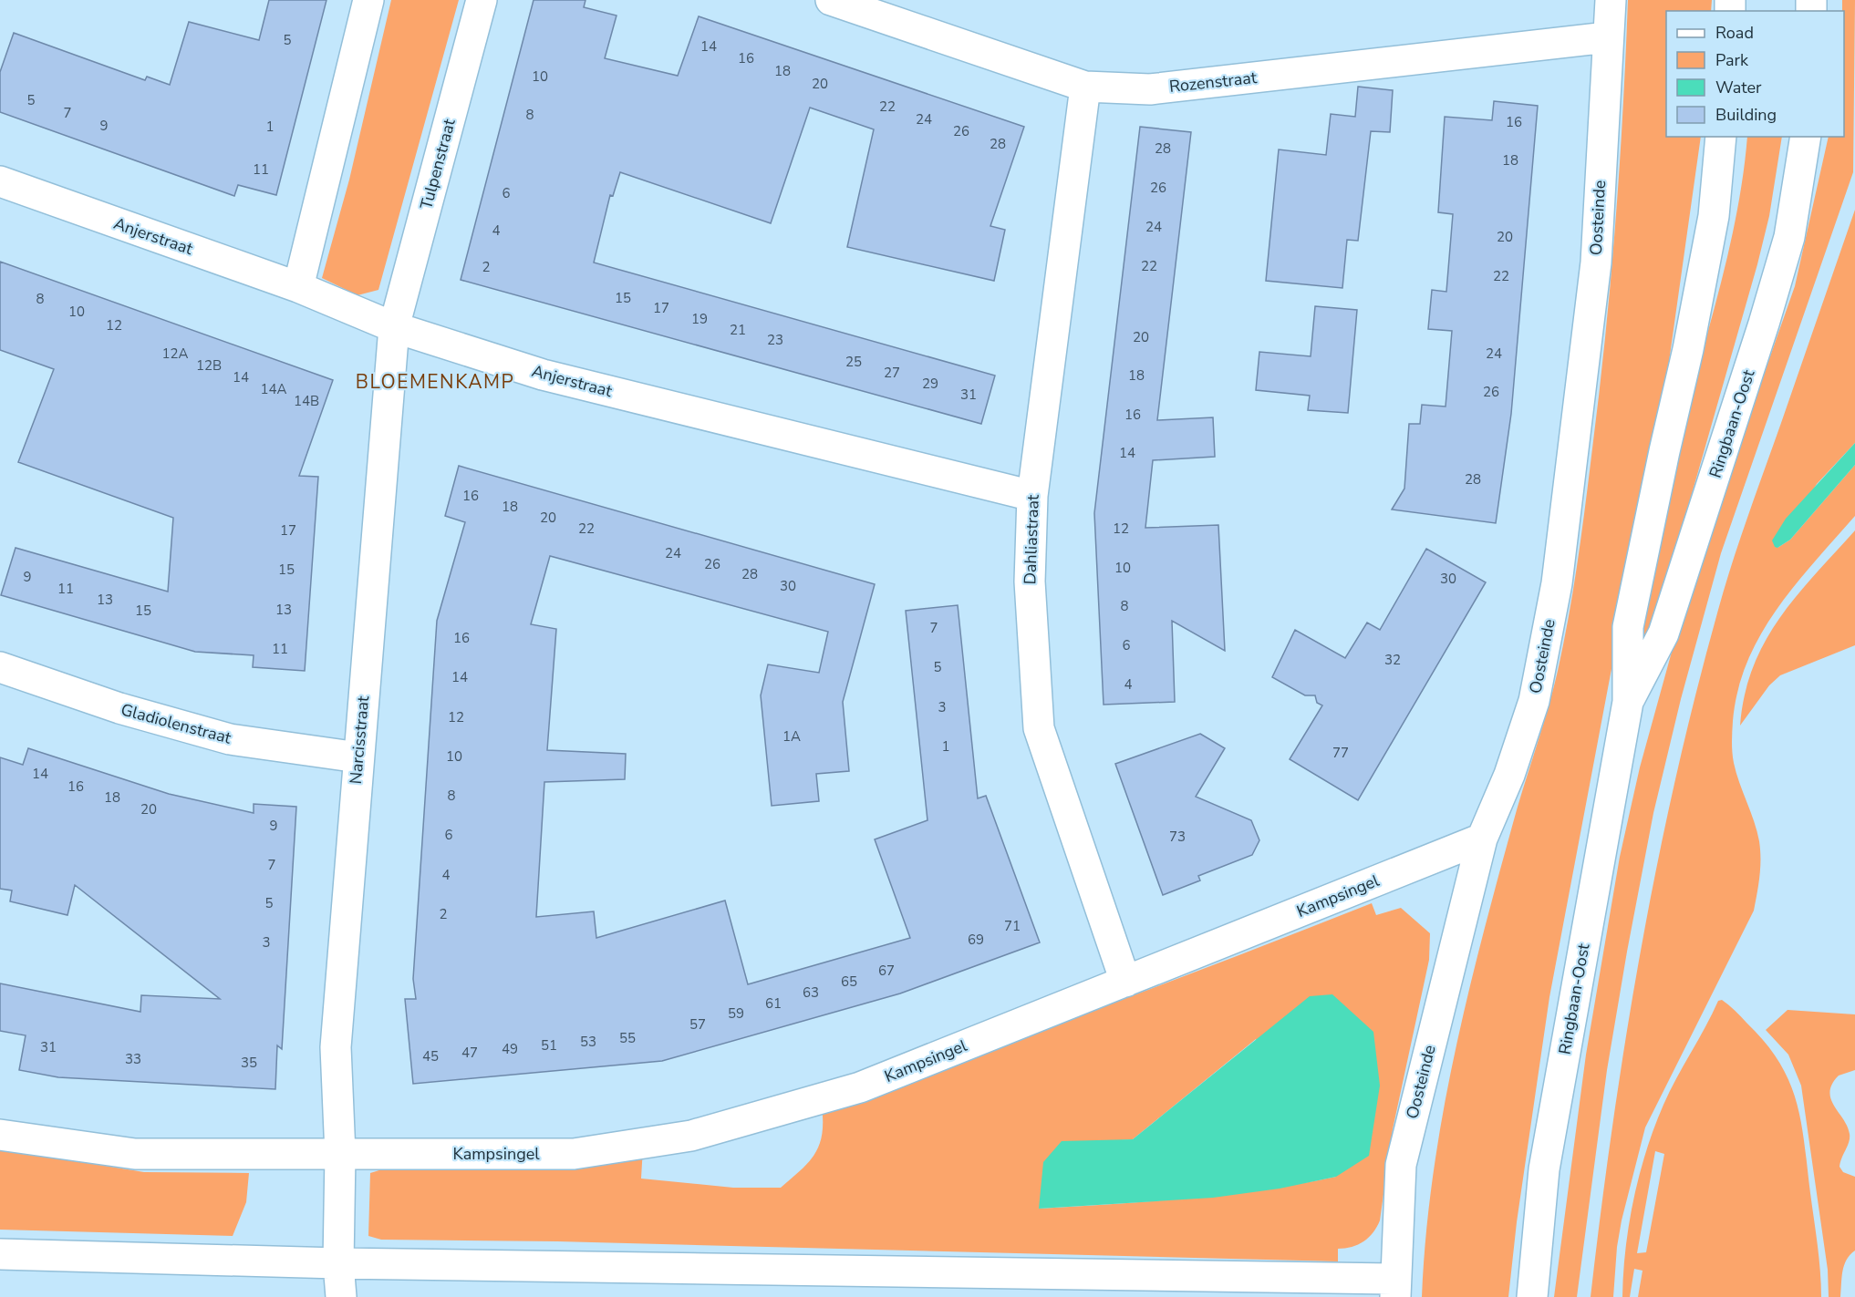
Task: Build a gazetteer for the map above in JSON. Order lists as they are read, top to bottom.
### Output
{
  "streets": {
    "street": [
      "Rozenstraat",
      "Tulpenstraat",
      "Oosteinde",
      "Anjerstraat",
      "Ringbaan-Oost",
      "Dahliastraat",
      "Gladiolenstraat",
      "Narcisstraat",
      "Kampsingel"
    ]
  },
  "crossings": [
    ["Rozenstraat", "Oosteinde"],
    ["Rozenstraat", "Dahliastraat"],
    ["Tulpenstraat", "Anjerstraat"],
    ["Tulpenstraat", "Narcisstraat"],
    ["Oosteinde", "Kampsingel"],
    ["Anjerstraat", "Dahliastraat"],
    ["Anjerstraat", "Narcisstraat"],
    ["Dahliastraat", "Kampsingel"],
    ["Gladiolenstraat", "Narcisstraat"],
    ["Narcisstraat", "Kampsingel"]
  ],
  "districts": ["BLOEMENKAMP"],
  "house_numbers": [
    "5",
    "14",
    "16",
    "18",
    "10",
    "20",
    "5",
    "22",
    "7",
    "8",
    "24",
    "16",
    "9",
    "1",
    "26",
    "28",
    "28",
    "18",
    "11",
    "26",
    "6",
    "24",
    "4",
    "20",
    "22",
    "2",
    "22",
    "15",
    "8",
    "17",
    "10",
    "19",
    "12",
    "21",
    "20",
    "23",
    "12A",
    "24",
    "25",
    "12B",
    "27",
    "18",
    "14",
    "29",
    "14A",
    "26",
    "31",
    "14B",
    "16",
    "14",
    "28",
    "16",
    "18",
    "20",
    "22",
    "12",
    "17",
    "24",
    "26",
    "10",
    "15",
    "28",
    "9",
    "30",
    "30",
    "11",
    "13",
    "8",
    "13",
    "15",
    "7",
    "16",
    "6",
    "11",
    "32",
    "5",
    "14",
    "4",
    "3",
    "12",
    "1A",
    "1",
    "77",
    "10",
    "14",
    "16",
    "8",
    "18",
    "20",
    "9",
    "6",
    "73",
    "7",
    "4",
    "5",
    "2",
    "71",
    "69",
    "3",
    "67",
    "65",
    "63",
    "61",
    "59",
    "57",
    "55",
    "53",
    "51",
    "31",
    "49",
    "47",
    "45",
    "33",
    "35"
  ],
  "legend": [
    "Road",
    "Park",
    "Water",
    "Building"
  ]
}
